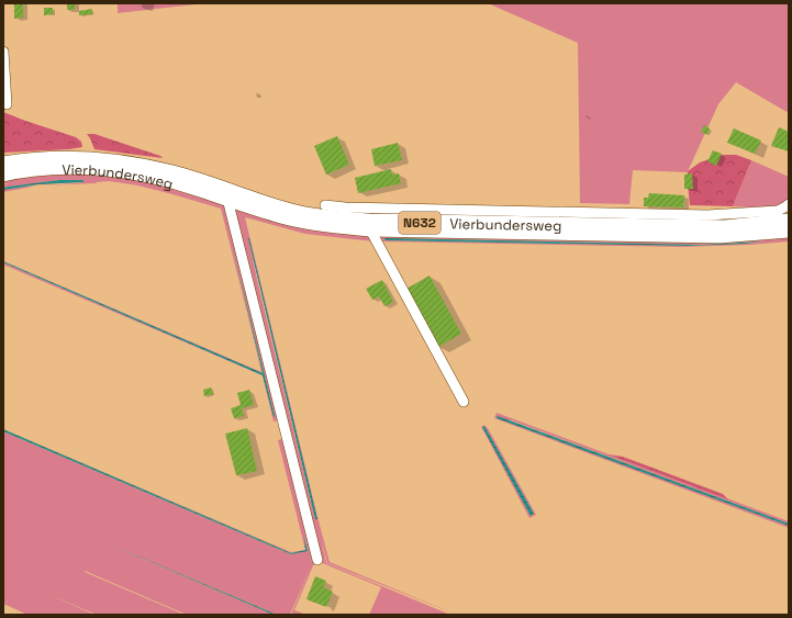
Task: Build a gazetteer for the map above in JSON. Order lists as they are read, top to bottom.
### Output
{
  "streets": {
    "main road": ["Vierbundersweg", "N632"]
  }
}
